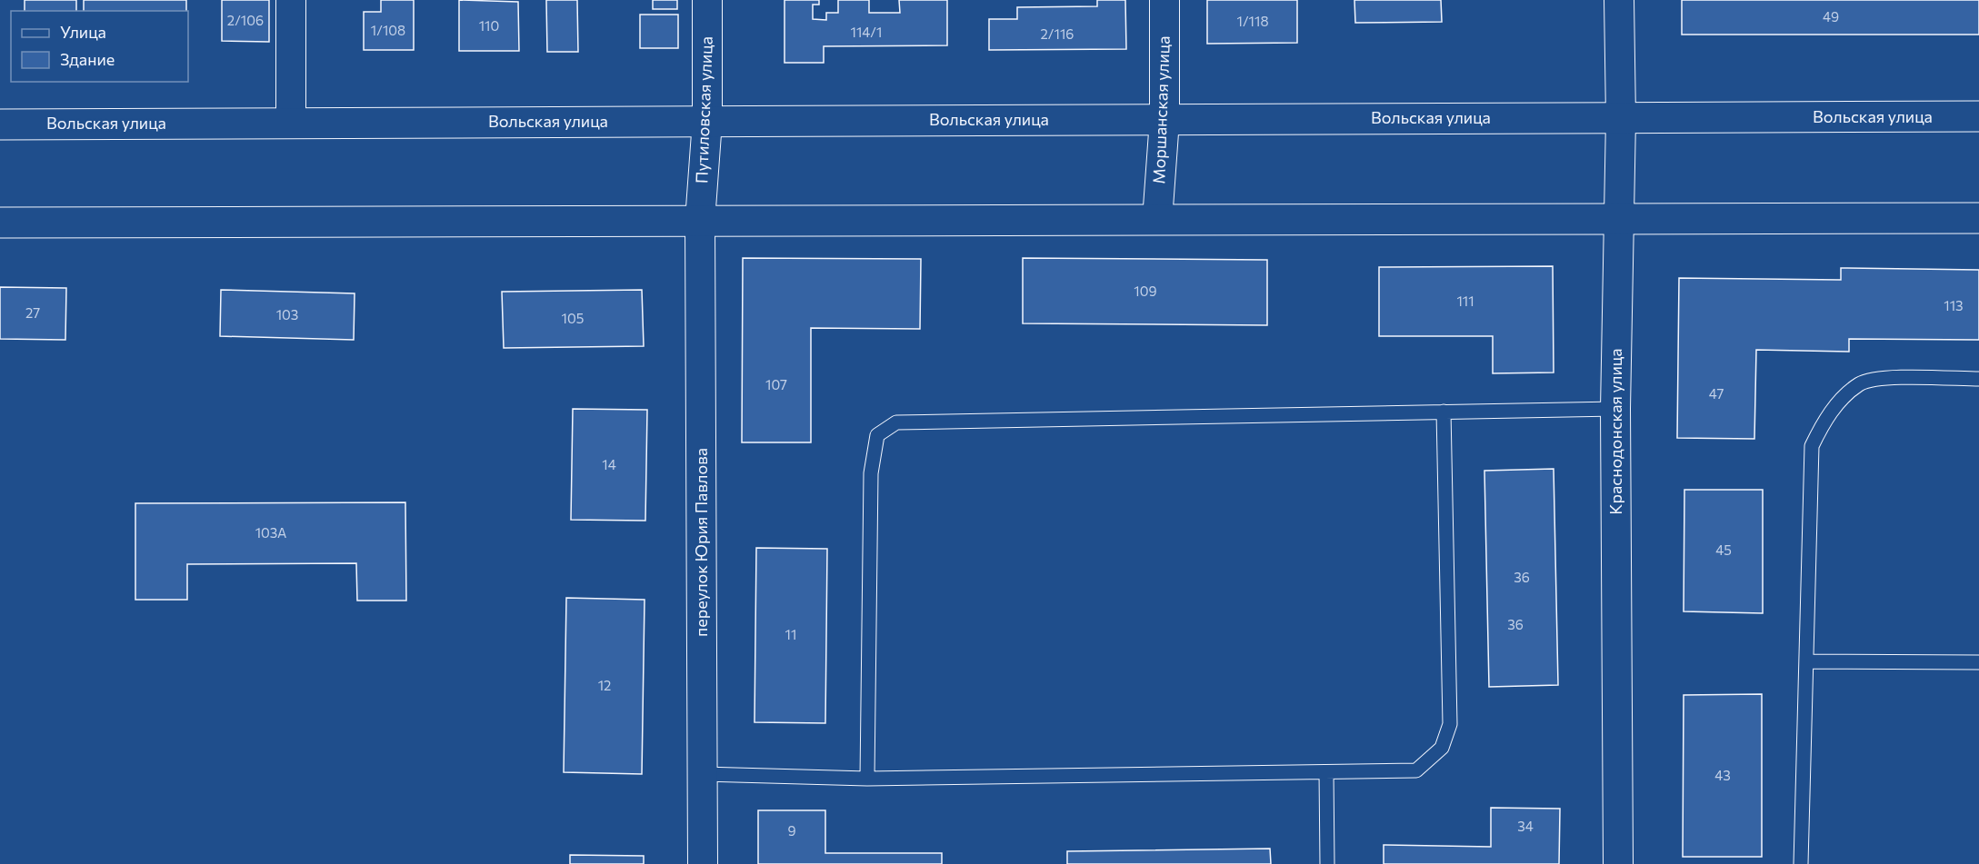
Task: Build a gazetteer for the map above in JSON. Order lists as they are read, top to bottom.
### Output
{
  "streets": {
    "main road": ["Вольская улица"],
    "street": [
      "Путиловская улица",
      "Моршанская улица",
      "Краснодонская улица",
      "переулок Юрия Павлова"
    ]
  },
  "crossings": [
    ["Путиловская улица", "Вольская улица"],
    ["Путиловская улица", "переулок Юрия Павлова"],
    ["Моршанская улица", "Вольская улица"],
    ["Вольская улица", "Краснодонская улица"]
  ],
  "house_numbers": [
    "49",
    "2/106",
    "1/118",
    "110",
    "1/108",
    "114/1",
    "2/116",
    "109",
    "111",
    "113",
    "27",
    "103",
    "105",
    "107",
    "47",
    "14",
    "103А",
    "45",
    "36",
    "36",
    "11",
    "12",
    "43",
    "34",
    "9"
  ],
  "legend": ["Улица", "Здание"]
}
